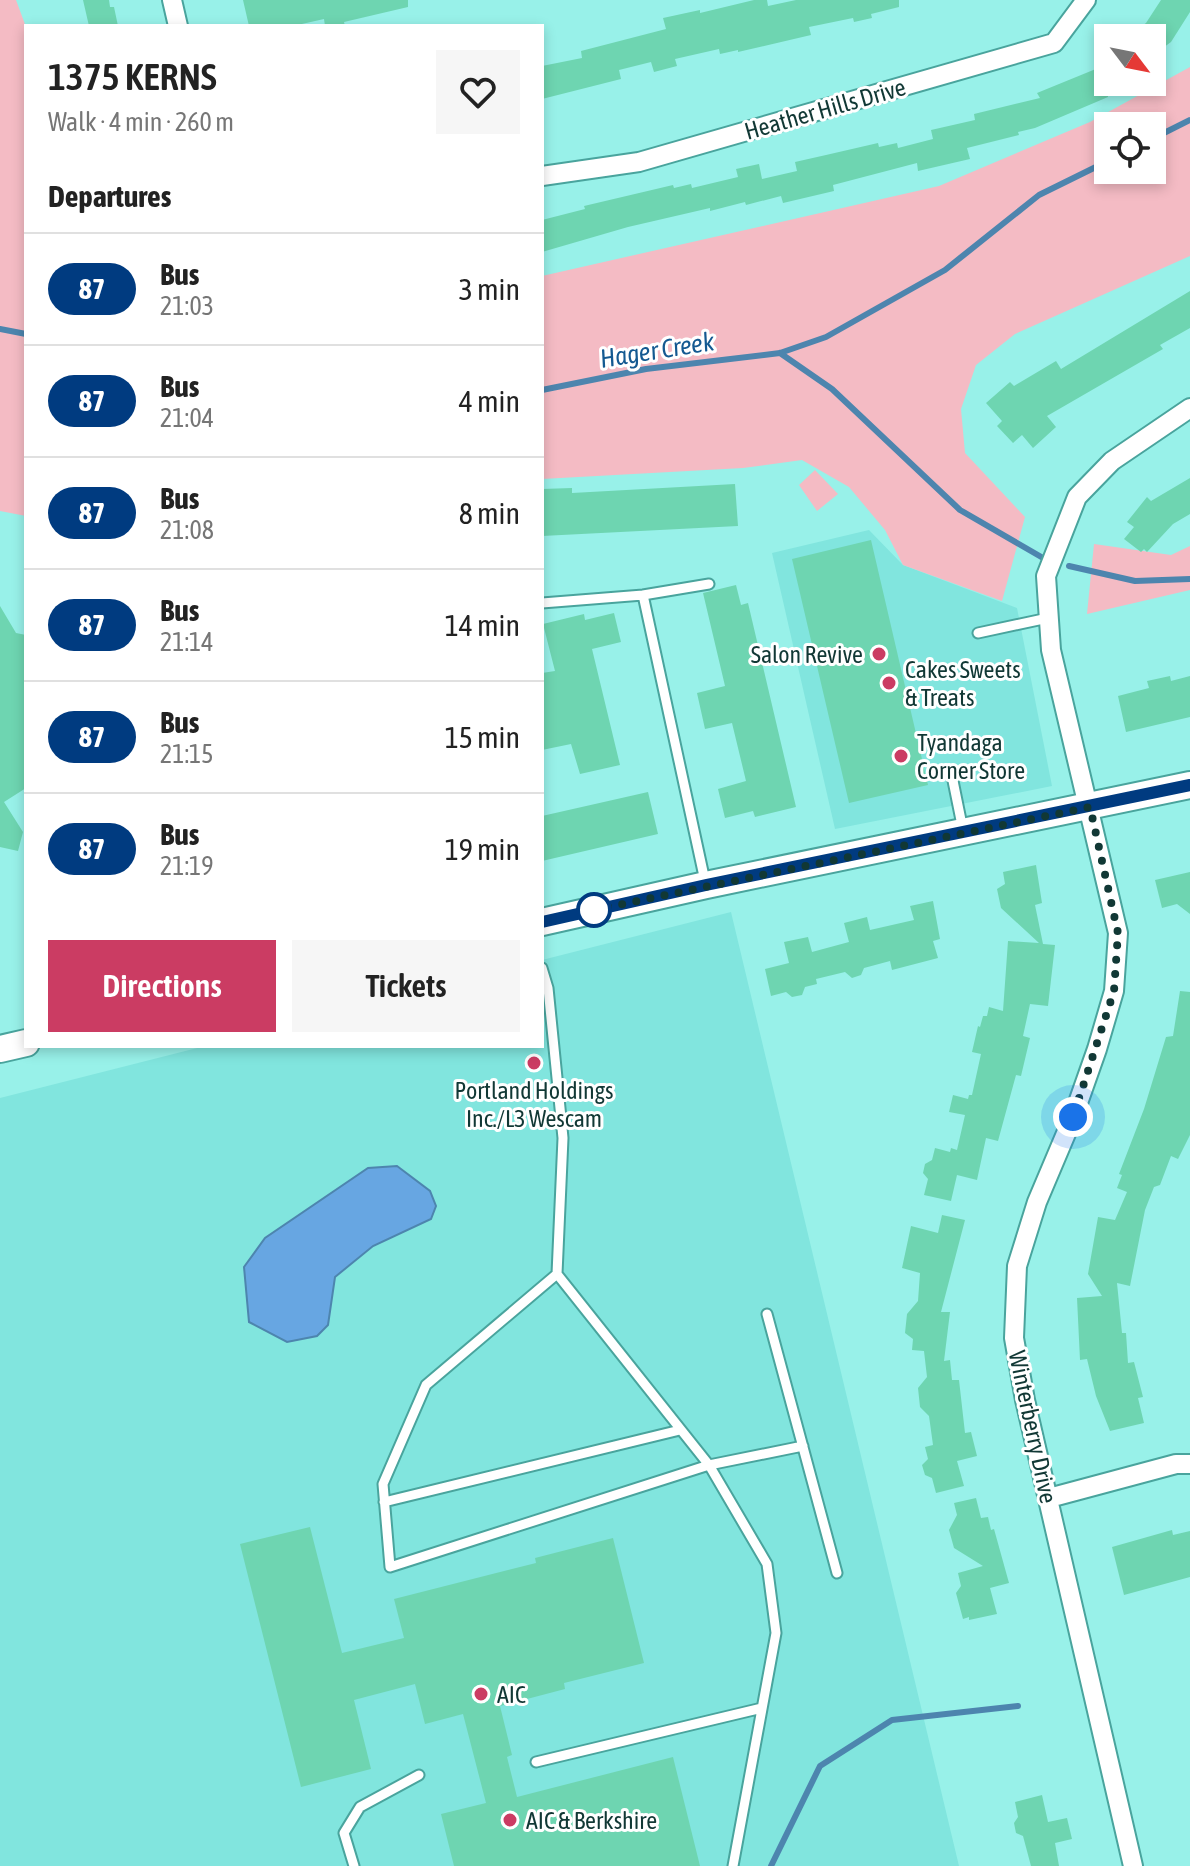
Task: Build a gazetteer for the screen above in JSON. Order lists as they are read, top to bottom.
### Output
{
  "streets": {
    "street": ["Heather Hills Drive", "Winterberry Drive"]
  },
  "water": ["Hager Creek"],
  "places": [
    "Salon Revive",
    "Cakes Sweets & Treats",
    "Tyandaga Corner Store",
    "Portland Holdings Inc./L3 Wescam",
    "AIC",
    "AIC & Berkshire"
  ],
  "lines": ["bus line 87"],
  "north": "bottom right",
  "page": {
    "heading": [
      ["1375 KERNS", "Walk · 4 min · 260 m"],
      "Departures"
    ],
    "list": [
      {
        "mark": "87",
        "name": "Bus",
        "note": "21:03",
        "value": "3 min"
      },
      {
        "mark": "87",
        "name": "Bus",
        "note": "21:04",
        "value": "4 min"
      },
      {
        "mark": "87",
        "name": "Bus",
        "note": "21:08",
        "value": "8 min"
      },
      {
        "mark": "87",
        "name": "Bus",
        "note": "21:14",
        "value": "14 min"
      },
      {
        "mark": "87",
        "name": "Bus",
        "note": "21:15",
        "value": "15 min"
      },
      {
        "mark": "87",
        "name": "Bus",
        "note": "21:19",
        "value": "19 min"
      }
    ],
    "buttons": ["Directions", "Tickets"]
  }
}
